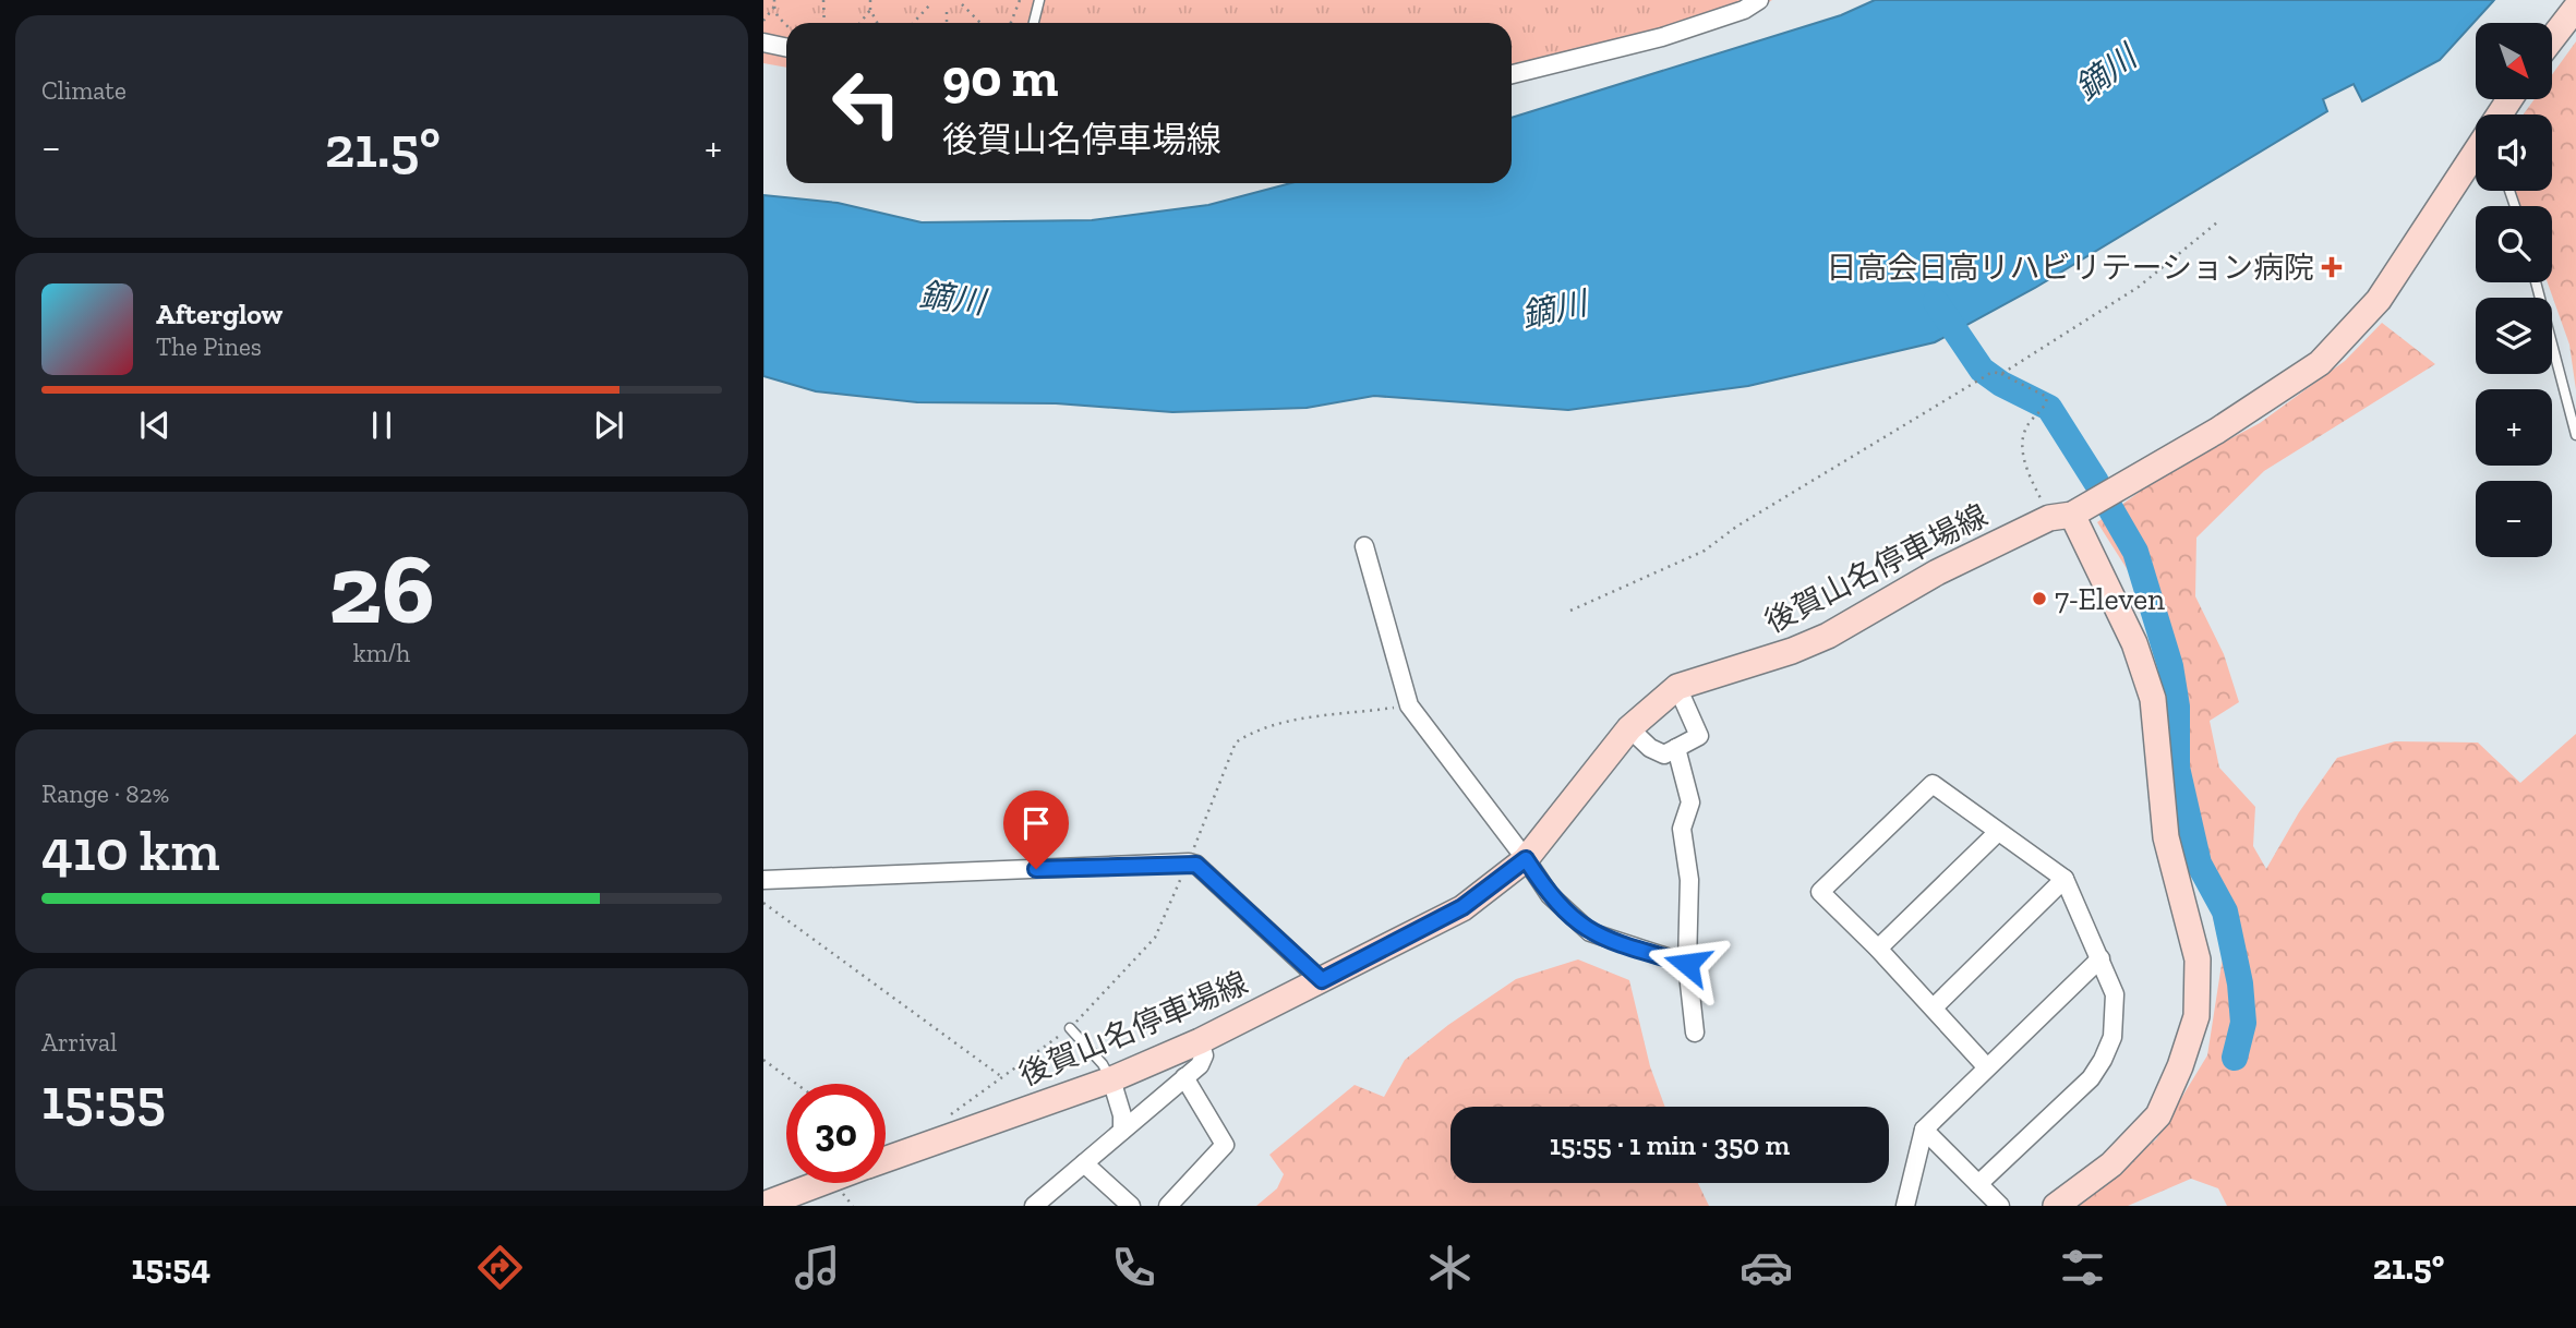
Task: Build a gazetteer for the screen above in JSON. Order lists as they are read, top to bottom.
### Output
{
  "streets": {
    "main road": ["後賀山名停車場線"]
  },
  "water": ["鏑川"],
  "places": {
    "health": ["日高会日高リハビリテーション病院"],
    "other": ["7-Eleven"]
  },
  "north": "bottom right",
  "page": {
    "tile": [
      "Climate",
      ["26", "km/h"],
      ["Range · 82%", "410 km"],
      ["Arrival", "15:55"]
    ],
    "map_buttons": ["+", "−"],
    "turn": ["90 m", "後賀山名停車場線"],
    "heat": ["−", "21.5°", "+"],
    "song": ["Afterglow", "The Pines"],
    "limit": "30",
    "trip": "15:55 · 1 min · 350 m",
    "tabs": ["15:54", "21.5°"]
  }
}
